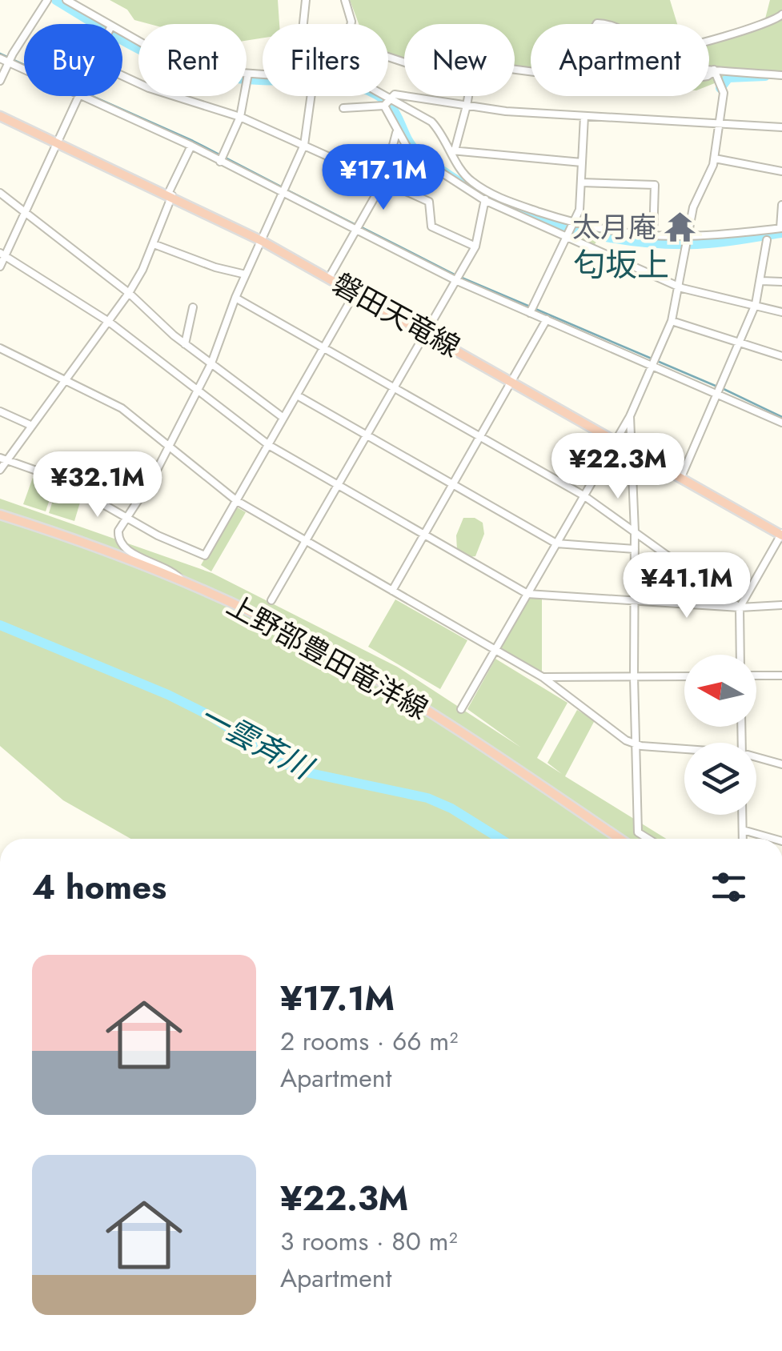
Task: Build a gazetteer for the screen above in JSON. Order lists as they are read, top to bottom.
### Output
{
  "streets": {
    "main road": ["磐田天竜線", "上野部豊田竜洋線"]
  },
  "districts": ["匂坂上"],
  "water": ["一雲斉川"],
  "places": {
    "temple": ["太月庵"]
  },
  "north": "left",
  "page": {
    "chip": [
      "Buy",
      "Rent",
      "Filters",
      "New",
      "Apartment"
    ],
    "price": [
      "¥17.1M",
      "¥22.3M",
      "¥32.1M",
      "¥41.1M"
    ],
    "heading": "4 homes",
    "list": [
      {
        "name": "¥17.1M",
        "note": "2 rooms · 66 m² · Apartment"
      },
      {
        "name": "¥22.3M",
        "note": "3 rooms · 80 m² · Apartment"
      }
    ]
  }
}
